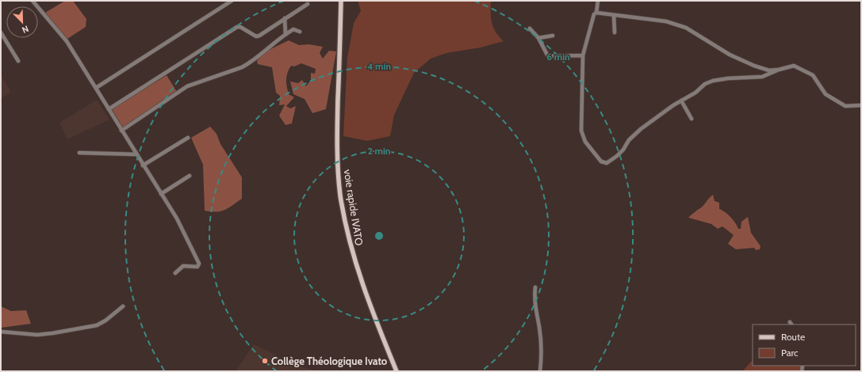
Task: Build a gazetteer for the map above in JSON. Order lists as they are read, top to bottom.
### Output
{
  "streets": {
    "main road": ["voie rapide IVATO"]
  },
  "places": ["Collège Théologique Ivato"],
  "legend": ["Route", "Parc"],
  "north": "bottom right",
  "rings": ["6 min", "4 min", "2 min"]
}
